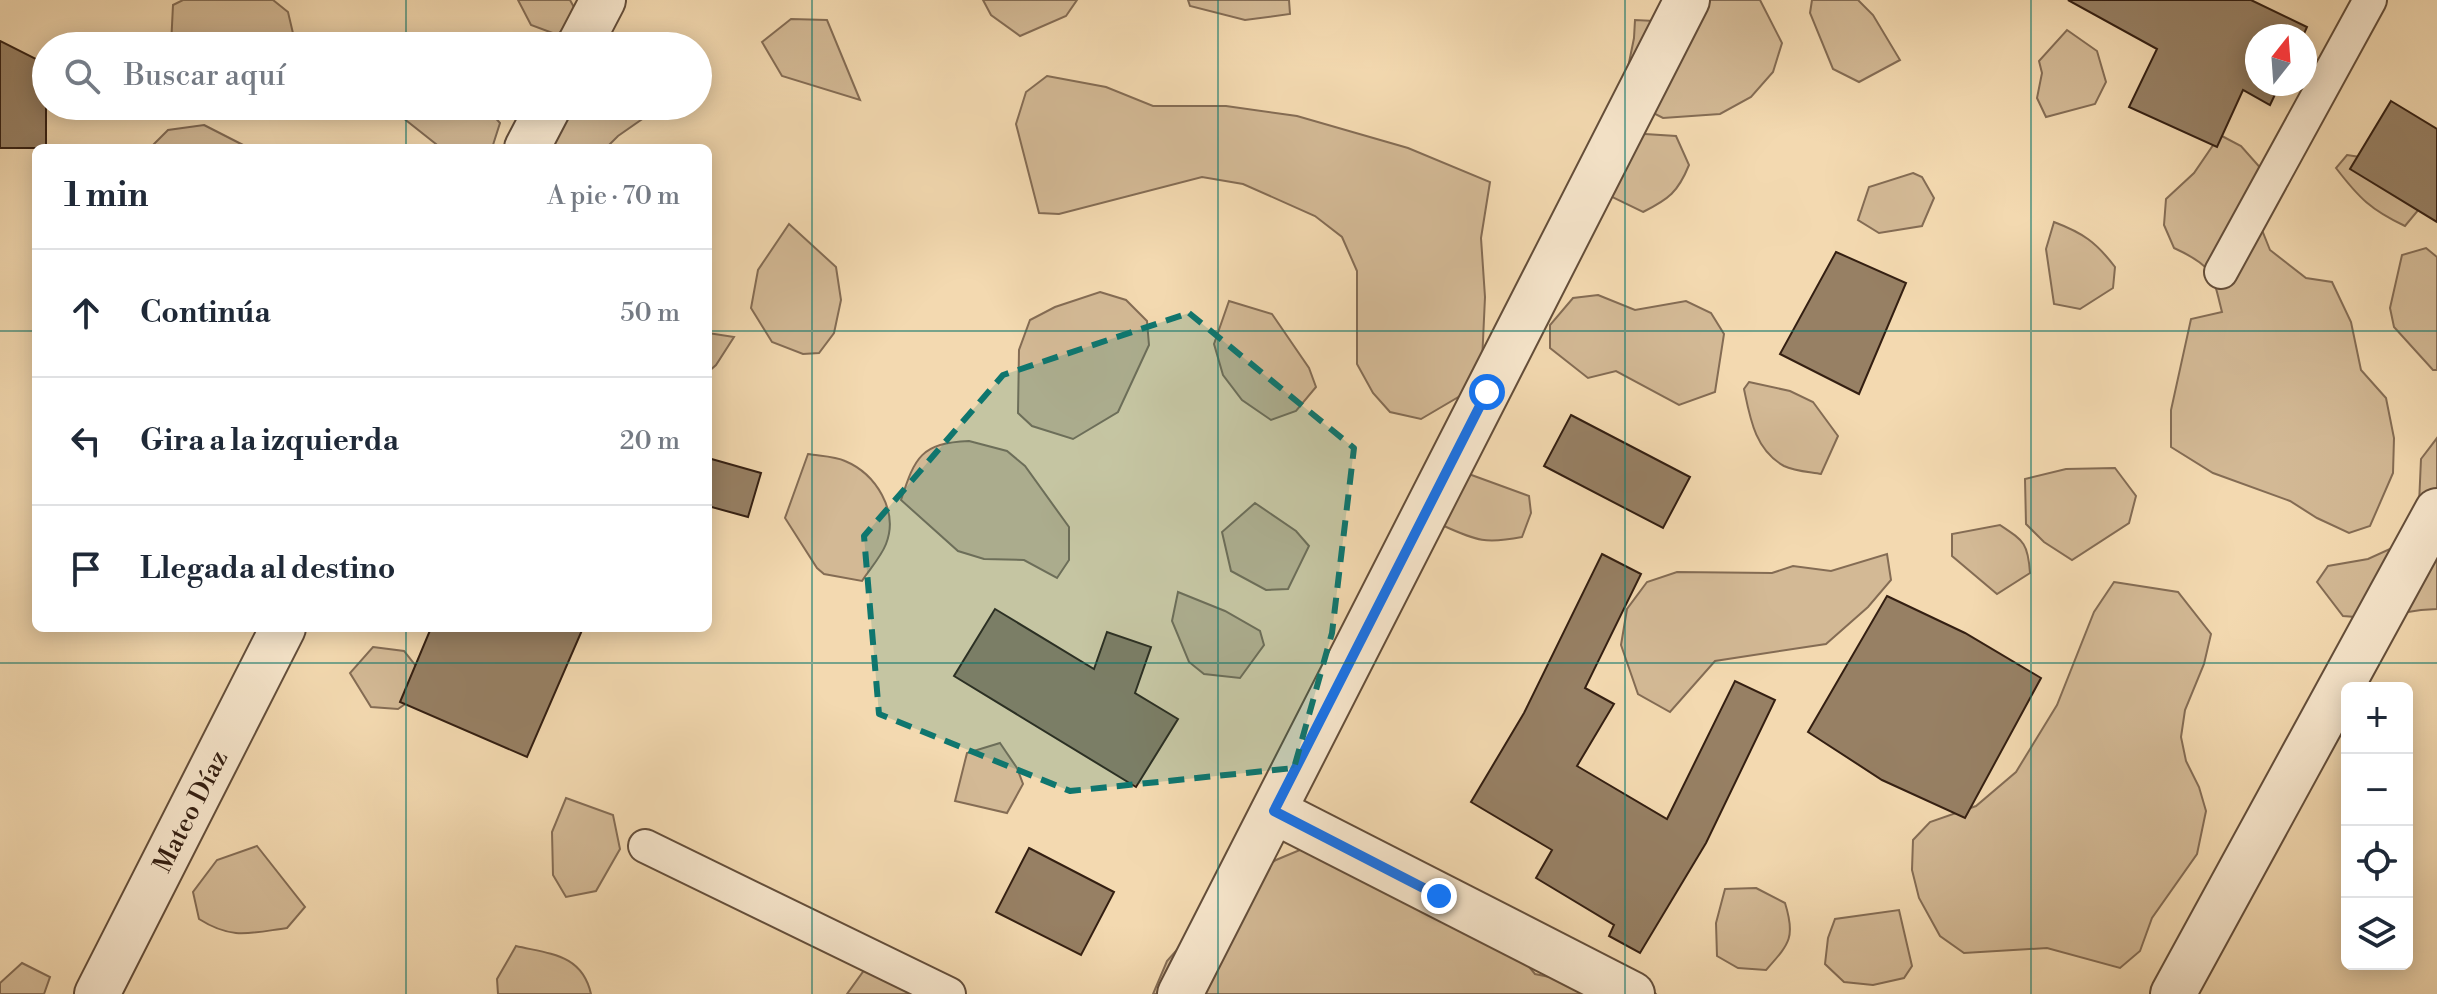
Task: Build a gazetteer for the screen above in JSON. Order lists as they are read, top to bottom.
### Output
{
  "streets": {
    "street": ["Mateo Díaz"]
  },
  "north": "top",
  "page": {
    "search": "Buscar aquí",
    "heading": ["1 min", "A pie · 70 m"],
    "list": [
      ["Continúa", "50 m"],
      ["Gira a la izquierda", "20 m"],
      "Llegada al destino"
    ],
    "map_buttons": ["+", "−"]
  }
}
